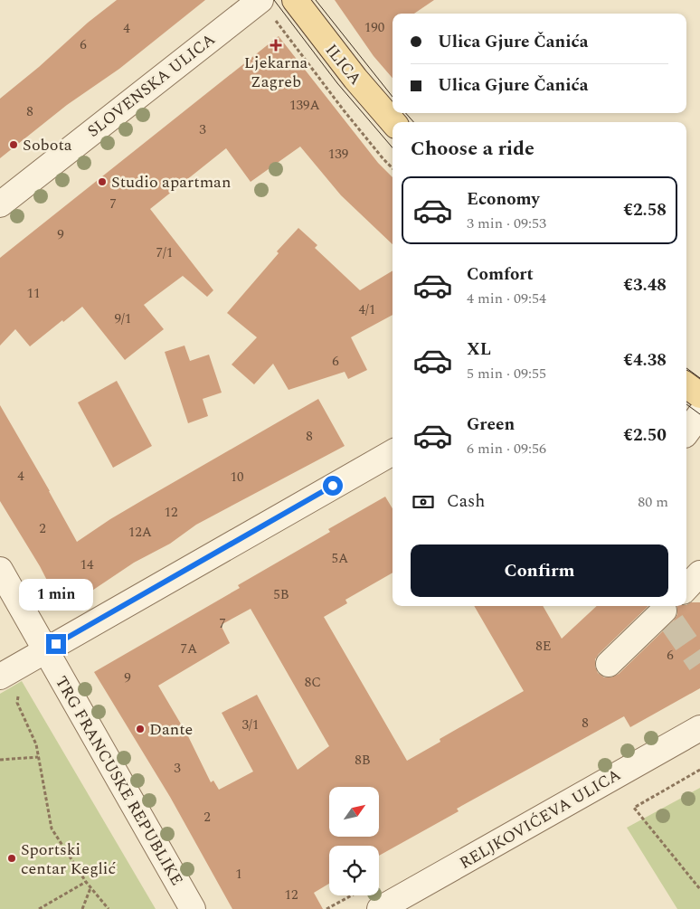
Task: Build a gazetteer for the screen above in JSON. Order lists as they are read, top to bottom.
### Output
{
  "streets": {
    "main road": ["ILICA"],
    "street": ["SLOVENSKA ULICA", "TRG FRANCUSKE REPUBLIKE", "RELJKOVIĆEVA ULICA"]
  },
  "places": {
    "health": ["Ljekarna Zagreb"],
    "other": [
      "Sobota",
      "Studio apartman",
      "Dante",
      "Sportski centar Keglić"
    ]
  },
  "house_numbers": [
    "190",
    "4",
    "6",
    "139A",
    "8",
    "3",
    "139",
    "7",
    "9",
    "7/1",
    "11",
    "4/1",
    "9/1",
    "6",
    "8",
    "4",
    "10",
    "12",
    "2",
    "12A",
    "5A",
    "14",
    "5B",
    "7",
    "8E",
    "7A",
    "6",
    "9",
    "8C",
    "8",
    "3/1",
    "8B",
    "3",
    "2",
    "1",
    "12"
  ],
  "north": "top right",
  "page": {
    "banner": ["Ulica Gjure Čanića", "Ulica Gjure Čanića"],
    "heading": "Choose a ride",
    "list": [
      {
        "name": "Economy",
        "note": "3 min · 09:53",
        "value": "€2.58"
      },
      {
        "name": "Comfort",
        "note": "4 min · 09:54",
        "value": "€3.48"
      },
      {
        "name": "XL",
        "note": "5 min · 09:55",
        "value": "€4.38"
      },
      {
        "name": "Green",
        "note": "6 min · 09:56",
        "value": "€2.50"
      }
    ],
    "pay": ["Cash", "80 m"],
    "buttons": "Confirm",
    "bubble": "1 min"
  }
}
